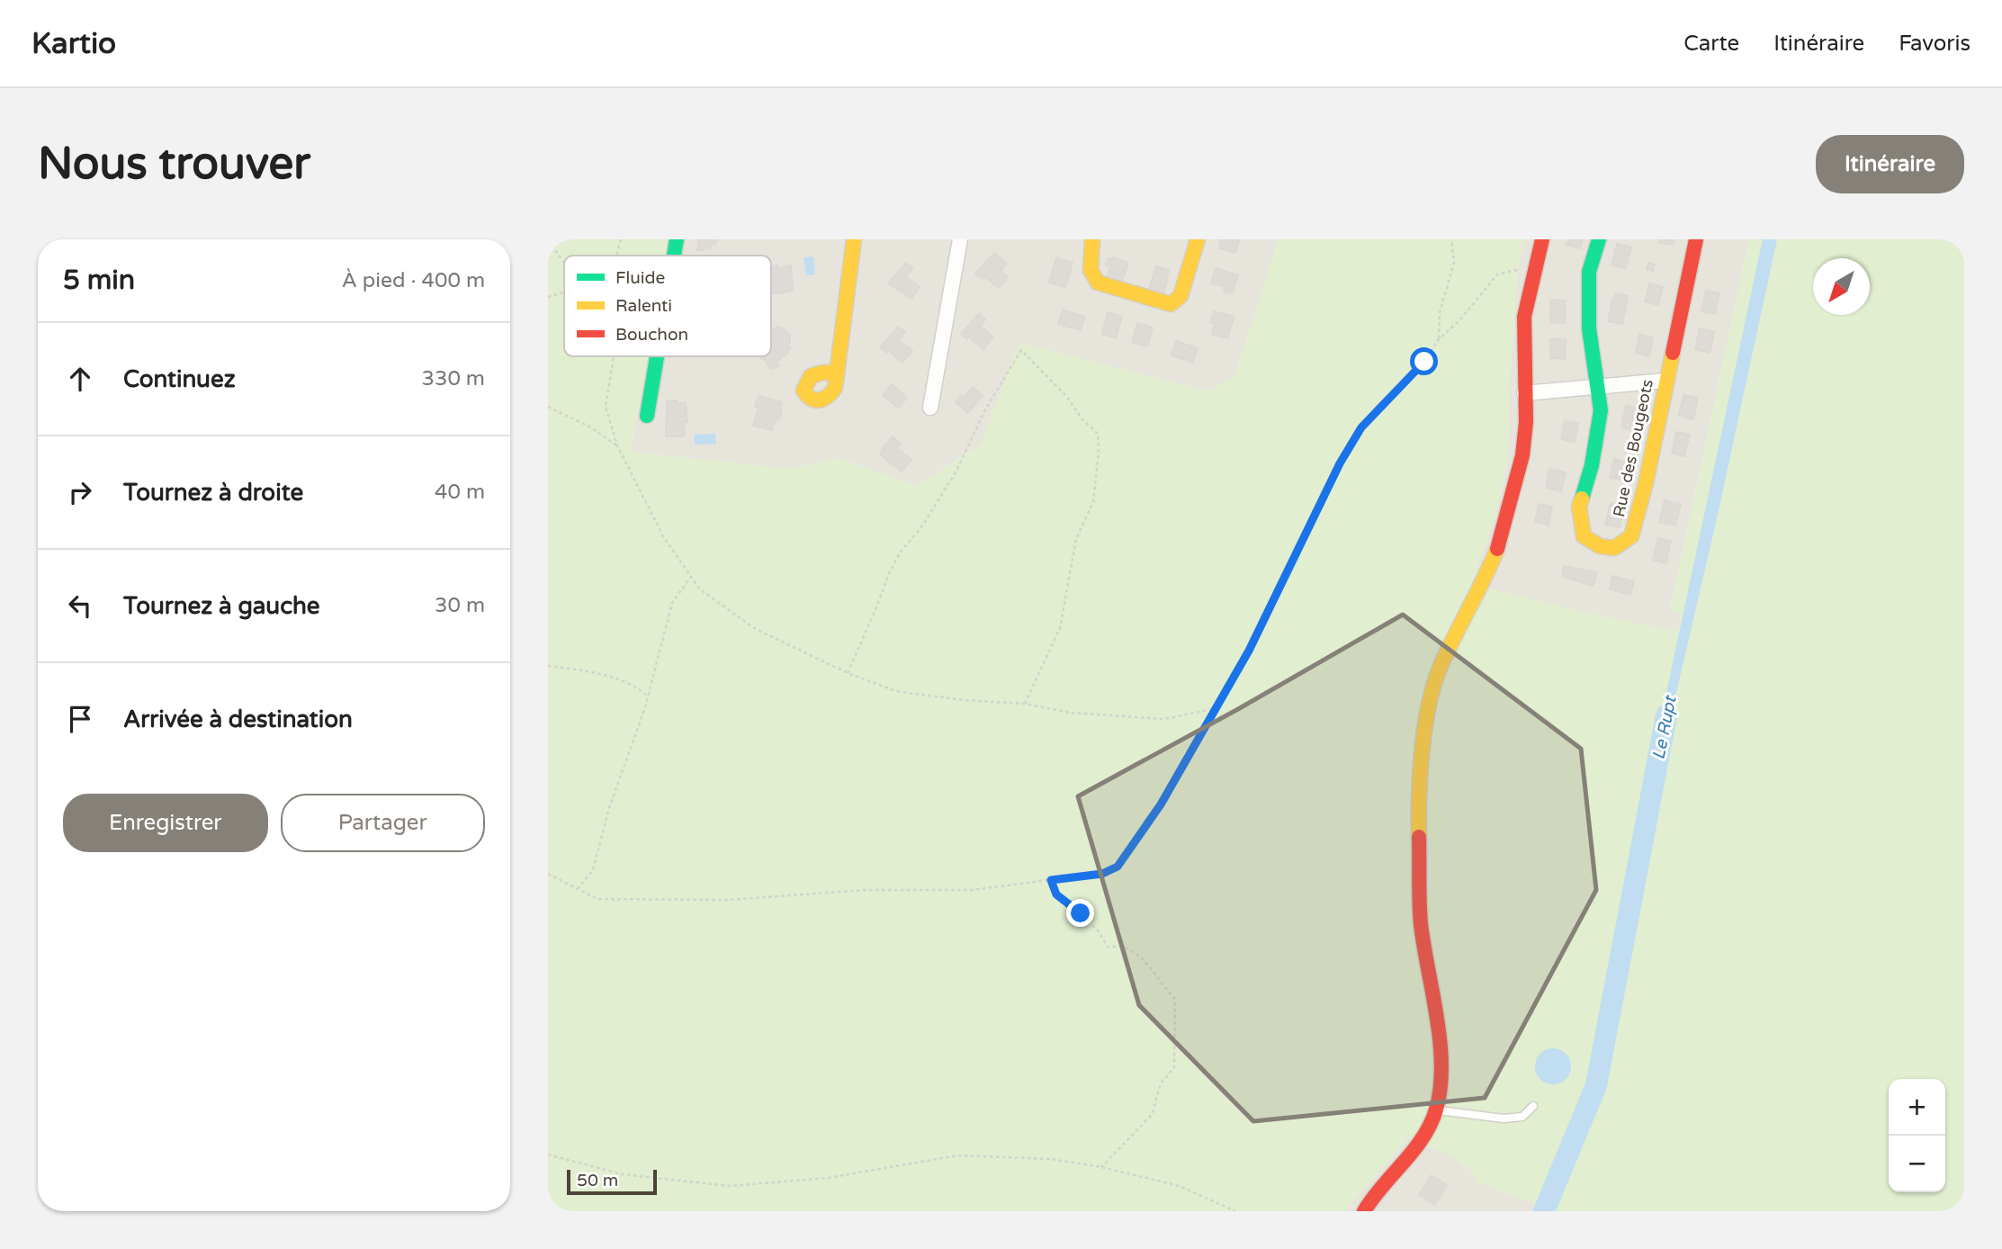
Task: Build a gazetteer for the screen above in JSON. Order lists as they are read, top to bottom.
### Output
{
  "streets": {
    "street": ["Rue des Bougeots"]
  },
  "water": ["Le Rupt"],
  "legend": ["Fluide", "Ralenti", "Bouchon"],
  "scale_bar": "50 m",
  "north": "bottom left",
  "page": {
    "header": "Kartio",
    "nav": ["Carte", "Itinéraire", "Favoris"],
    "buttons": [
      "Itinéraire",
      ["Enregistrer", "Partager"]
    ],
    "title": "Nous trouver",
    "heading": ["5 min", "À pied · 400 m"],
    "list": [
      ["Continuez", "330 m"],
      ["Tournez à droite", "40 m"],
      ["Tournez à gauche", "30 m"],
      "Arrivée à destination"
    ],
    "map_buttons": ["+", "−"],
    "scale": "50 m"
  }
}
